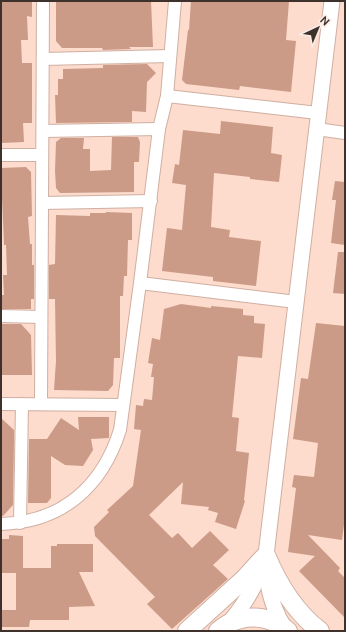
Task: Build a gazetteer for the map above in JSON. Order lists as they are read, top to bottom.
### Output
{
  "north": "top right"
}
